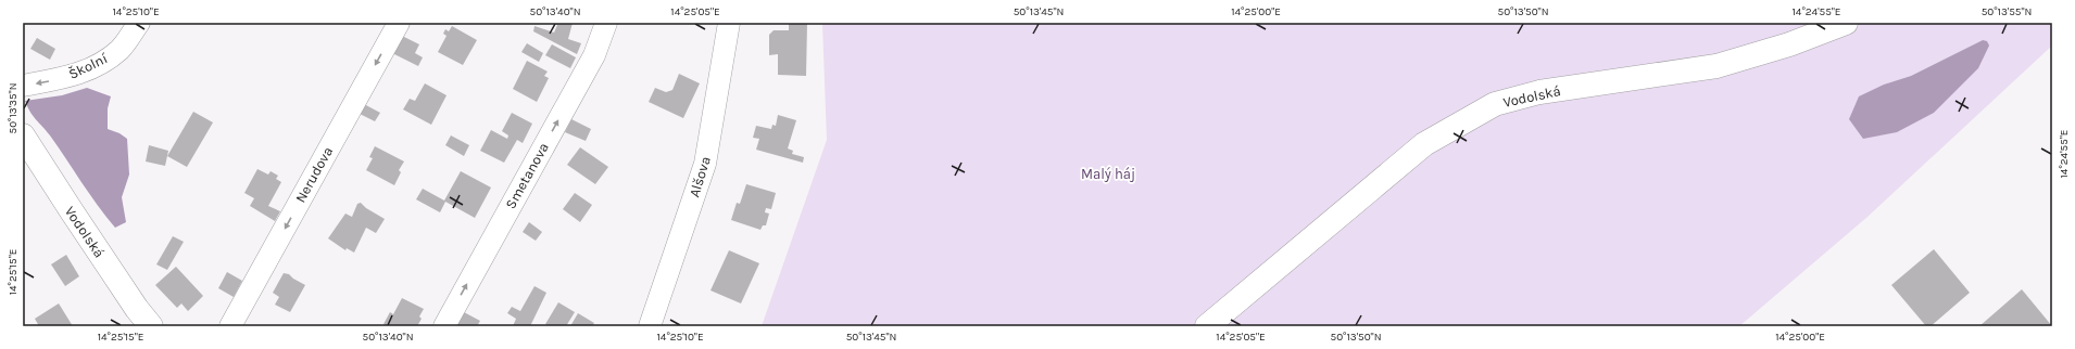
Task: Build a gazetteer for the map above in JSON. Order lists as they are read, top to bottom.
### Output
{
  "streets": {
    "street": [
      "Školní",
      "Vodolská",
      "Nerudova",
      "Smetanova",
      "Alšova"
    ]
  },
  "one_way": ["Školní", "Nerudova", "Smetanova"],
  "parks": ["Malý háj"],
  "coordinates": [
    "14°25'10\"E",
    "50°13'40\"N",
    "14°25'05\"E",
    "50°13'45\"N",
    "14°25'00\"E",
    "50°13'50\"N",
    "14°24'55\"E",
    "50°13'55\"N",
    "50°13'35\"N",
    "14°25'15\"E"
  ]
}
